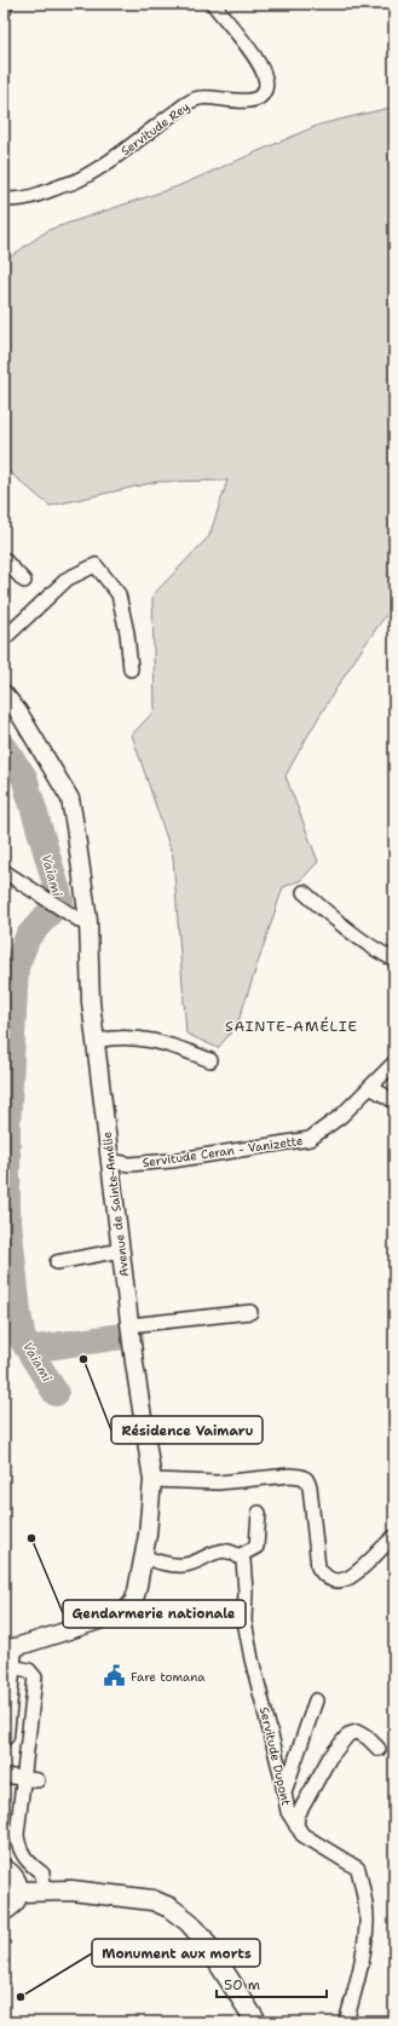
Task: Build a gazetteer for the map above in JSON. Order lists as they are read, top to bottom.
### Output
{
  "streets": {
    "street": [
      "Servitude Rey",
      "Servitude Ceran - Vanizette",
      "Avenue de Sainte-Amélie",
      "Servitude Dupont"
    ]
  },
  "crossings": [
    ["Servitude Ceran - Vanizette", "Avenue de Sainte-Amélie"]
  ],
  "districts": ["SAINTE-AMÉLIE"],
  "water": ["Vaiami"],
  "places": {
    "other": ["Résidence Vaimaru", "Gendarmerie nationale", "Monument aux morts"],
    "public building": ["Fare tomana"]
  },
  "scale_bar": "50 m"
}
